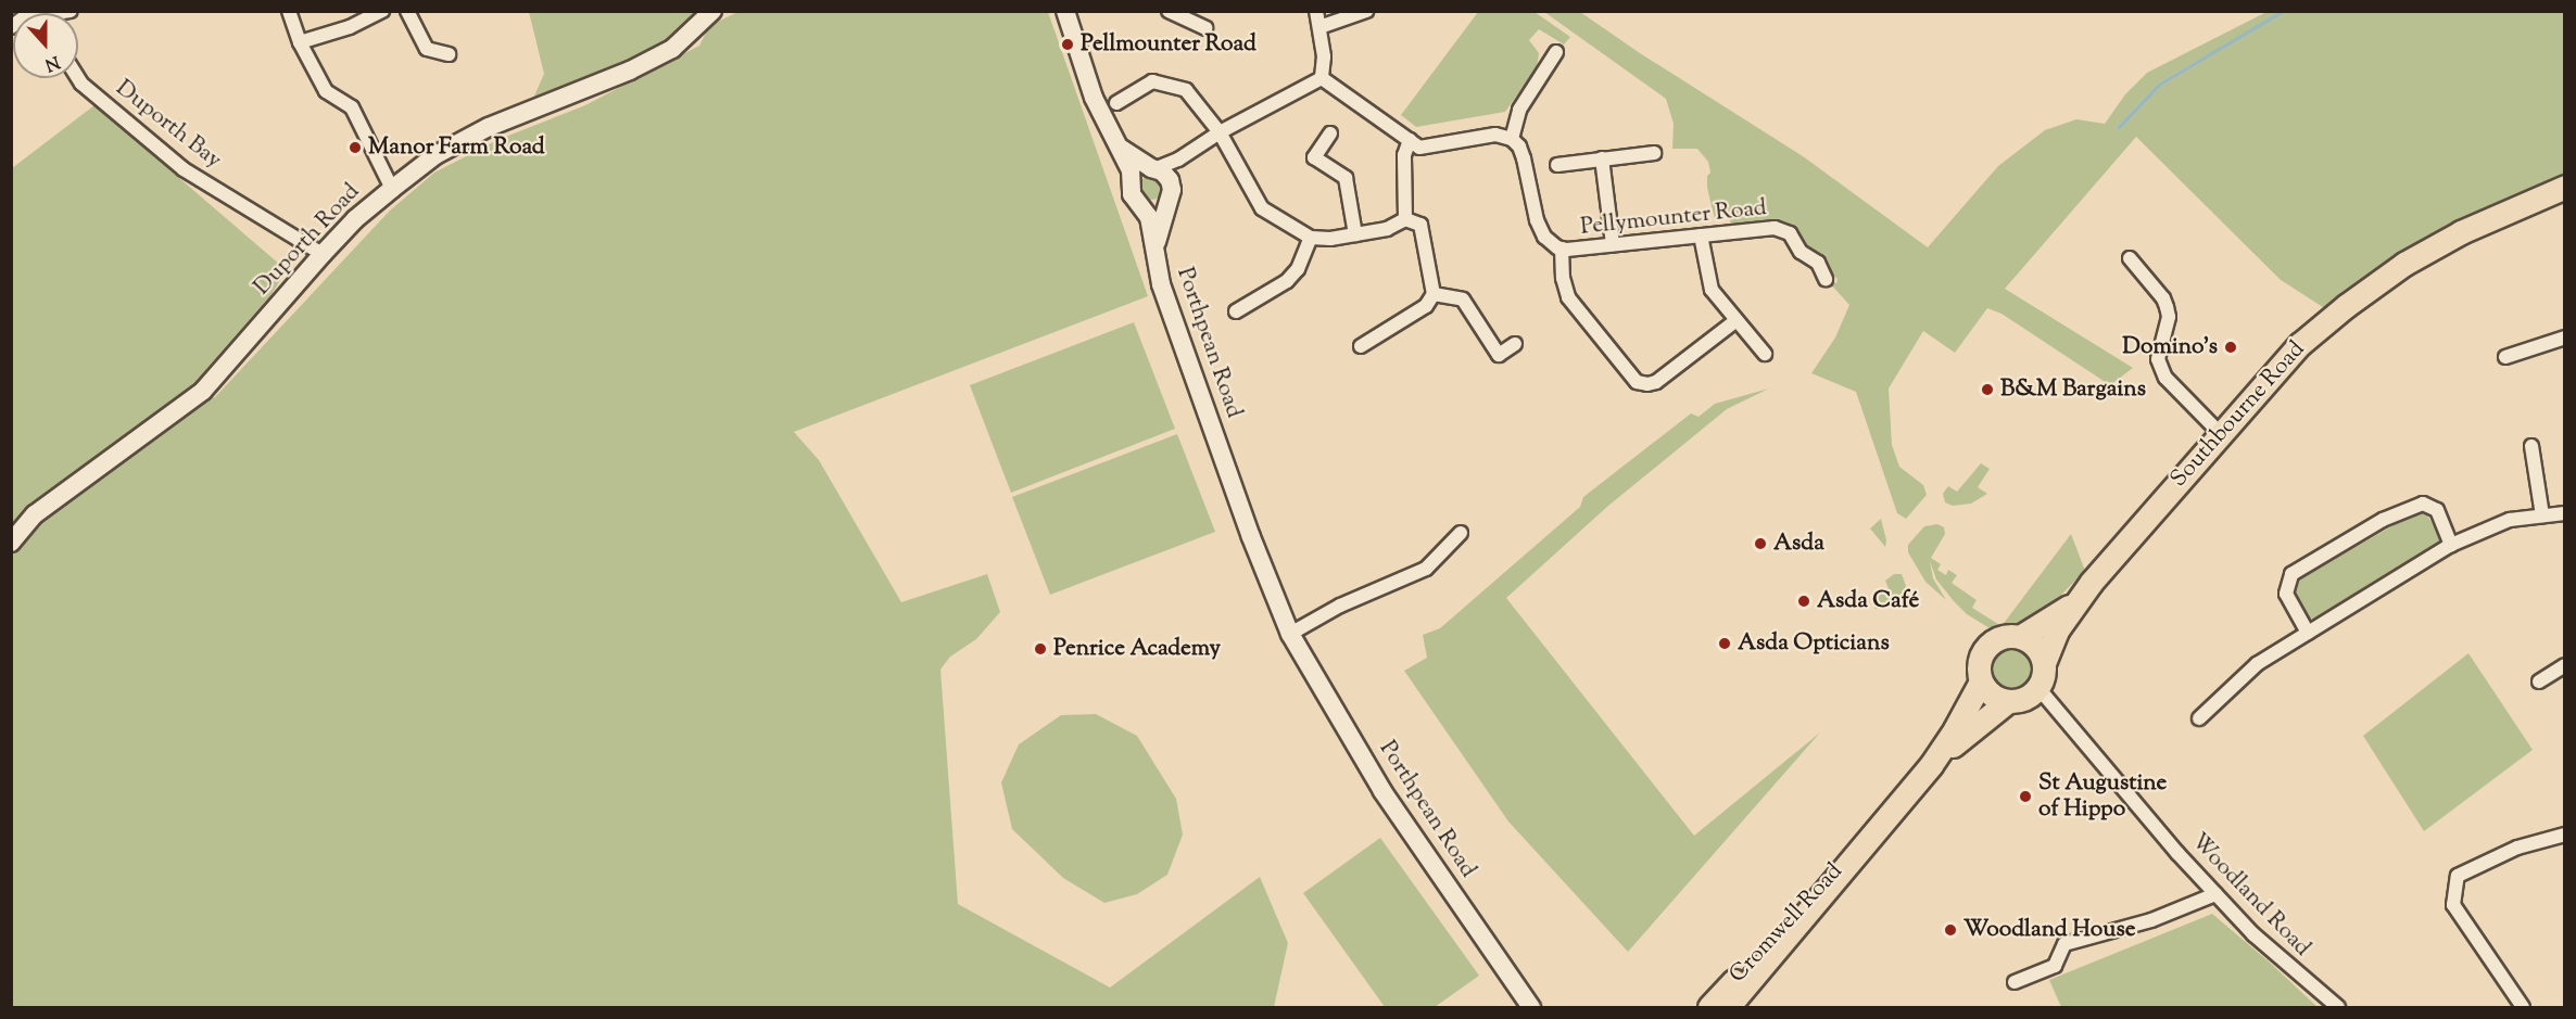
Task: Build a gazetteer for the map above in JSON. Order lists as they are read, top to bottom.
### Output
{
  "streets": {
    "highway": ["Southbourne Road", "Cromwell Road"],
    "street": [
      "Duporth Bay",
      "Pellymounter Road",
      "Duporth Road",
      "Porthpean Road",
      "Woodland Road"
    ]
  },
  "crossings": [
    ["Duporth Bay", "Duporth Road"],
    ["Southbourne Road", "Woodland Road"],
    ["Southbourne Road", "Cromwell Road"],
    ["Woodland Road", "Cromwell Road"]
  ],
  "places": [
    "Pellmounter Road",
    "Manor Farm Road",
    "Domino's",
    "B&M Bargains",
    "Asda",
    "Asda Café",
    "Asda Opticians",
    "Penrice Academy",
    "St Augustine of Hippo",
    "Woodland House"
  ],
  "north": "bottom"
}
